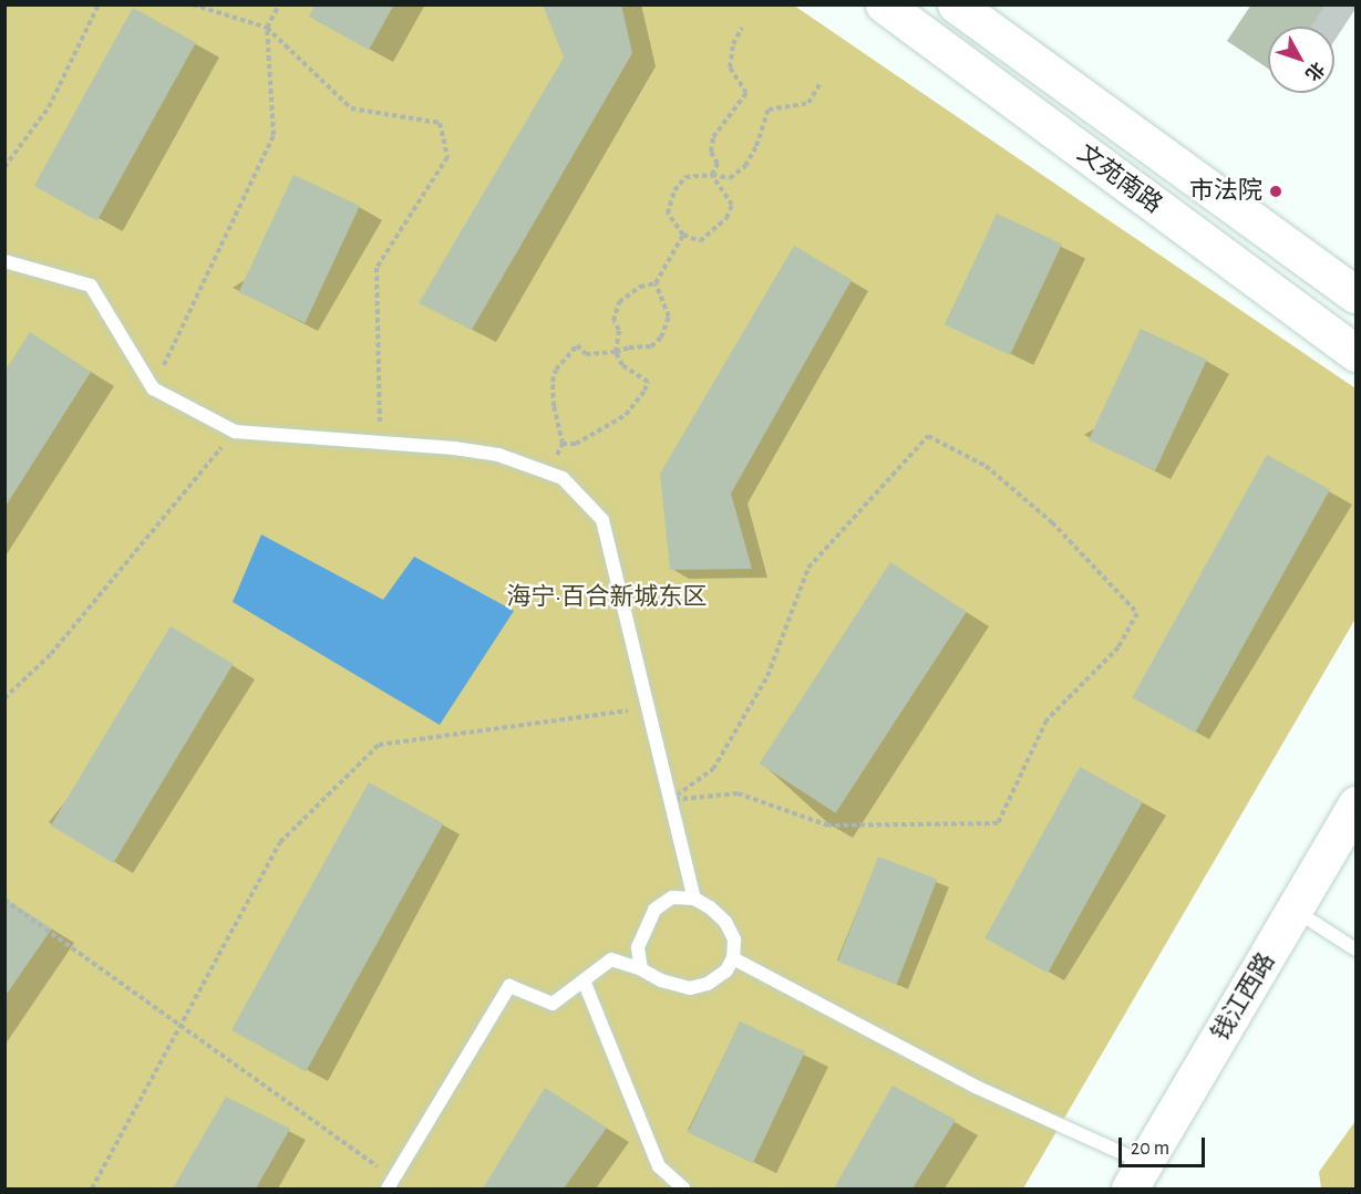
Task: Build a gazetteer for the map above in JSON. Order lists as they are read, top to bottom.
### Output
{
  "streets": {
    "main road": ["文苑南路", "钱江西路"]
  },
  "parks": ["海宁·百合新城东区"],
  "places": ["市法院"],
  "scale_bar": "20 m",
  "north": "bottom right"
}
